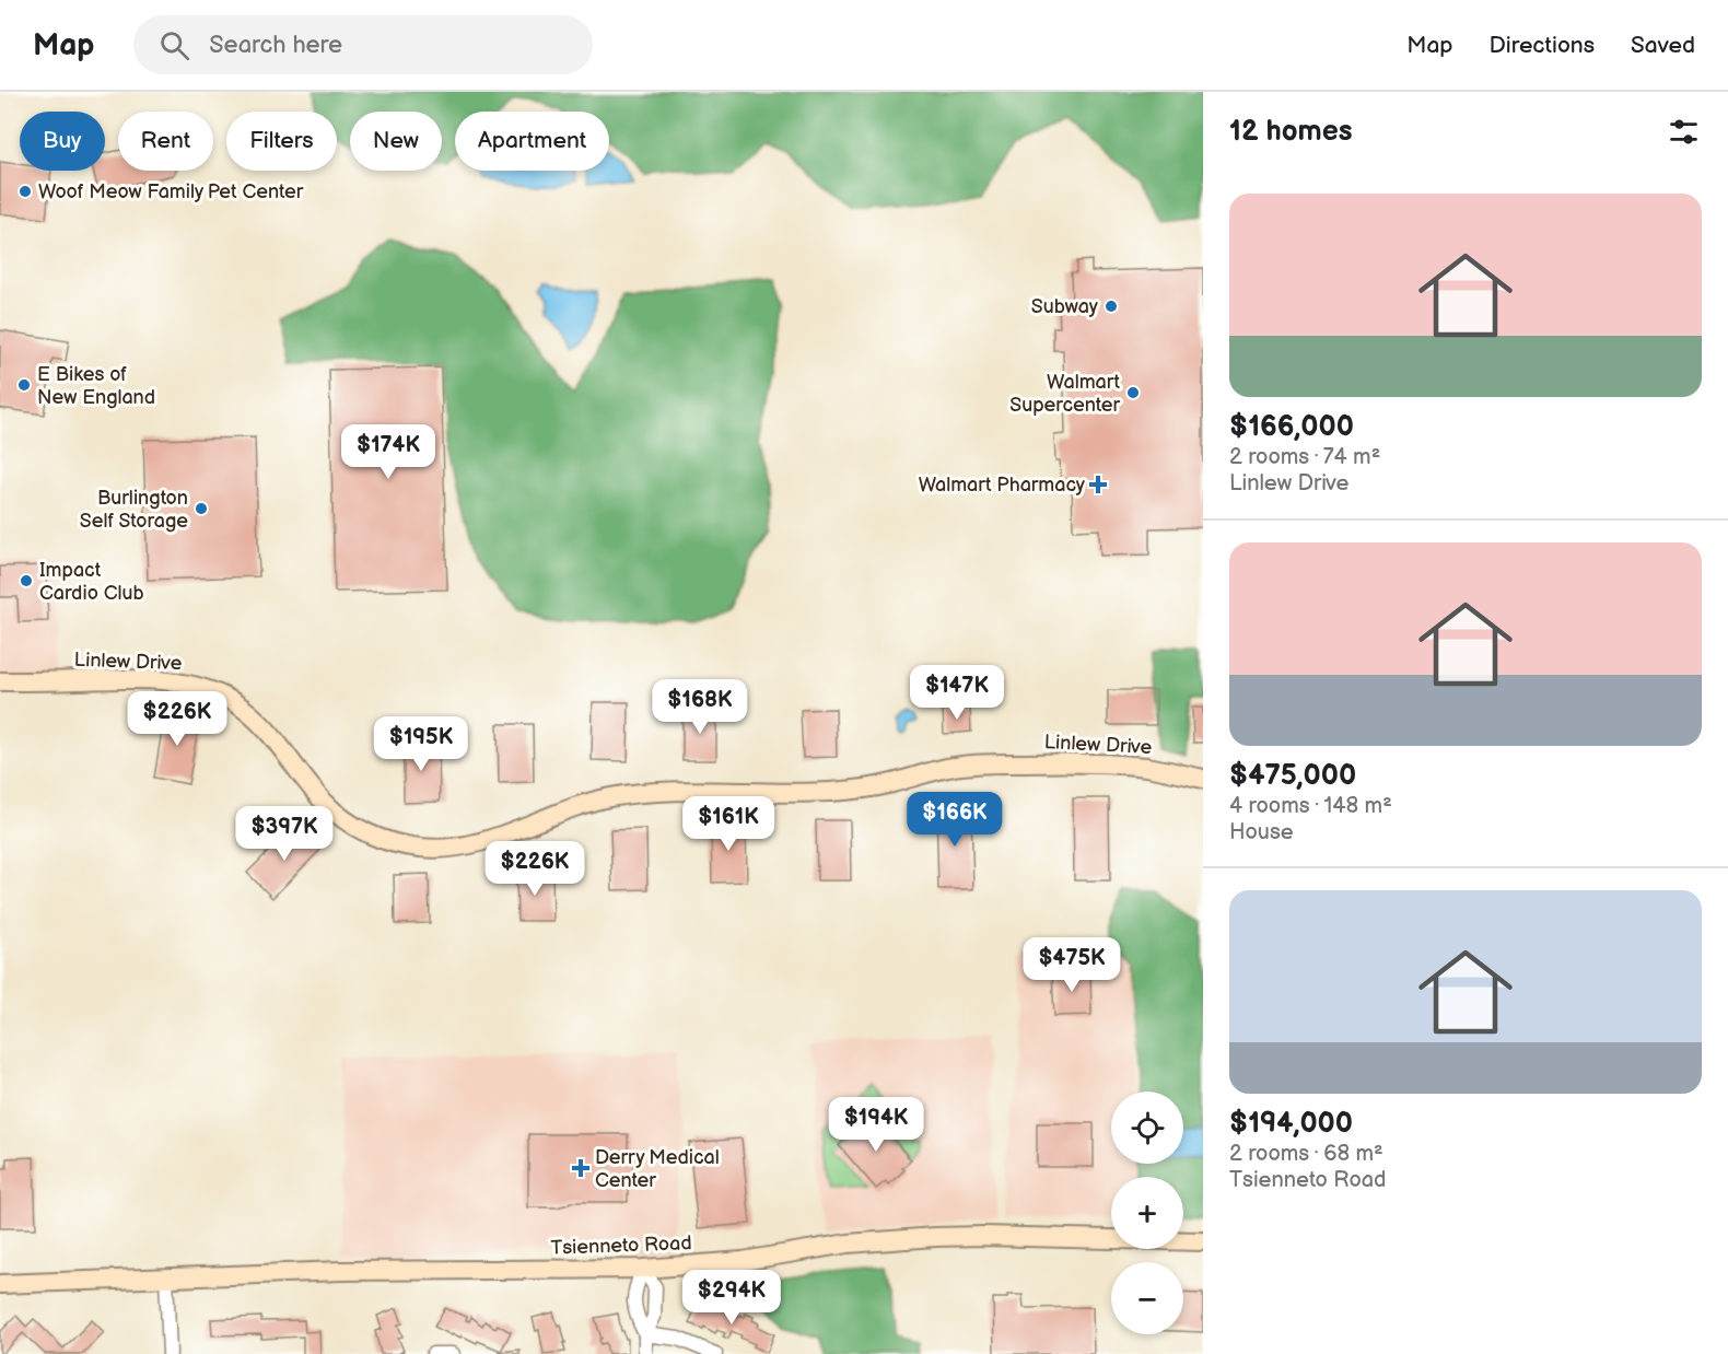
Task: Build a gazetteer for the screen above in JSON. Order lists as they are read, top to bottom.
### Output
{
  "streets": {
    "street": ["Linlew Drive", "Tsienneto Road"]
  },
  "places": {
    "other": [
      "Woof Meow Family Pet Center",
      "Subway",
      "E Bikes of New England",
      "Walmart Supercenter",
      "Burlington Self Storage",
      "Impact Cardio Club"
    ],
    "health": ["Walmart Pharmacy", "Derry Medical Center"]
  },
  "page": {
    "header": "Map",
    "search": "Search here",
    "nav": ["Map", "Directions", "Saved"],
    "heading": "12 homes",
    "chip": [
      "Buy",
      "Rent",
      "Filters",
      "New",
      "Apartment"
    ],
    "list": [
      {
        "name": "$166,000",
        "note": "2 rooms · 74 m² · Linlew Drive"
      },
      {
        "name": "$475,000",
        "note": "4 rooms · 148 m² · House"
      },
      {
        "name": "$194,000",
        "note": "2 rooms · 68 m² · Tsienneto Road"
      }
    ],
    "price": [
      "$174K",
      "$147K",
      "$168K",
      "$226K",
      "$195K",
      "$166K",
      "$161K",
      "$397K",
      "$226K",
      "$475K",
      "$194K",
      "$294K"
    ],
    "map_buttons": ["+", "−"]
  }
}
